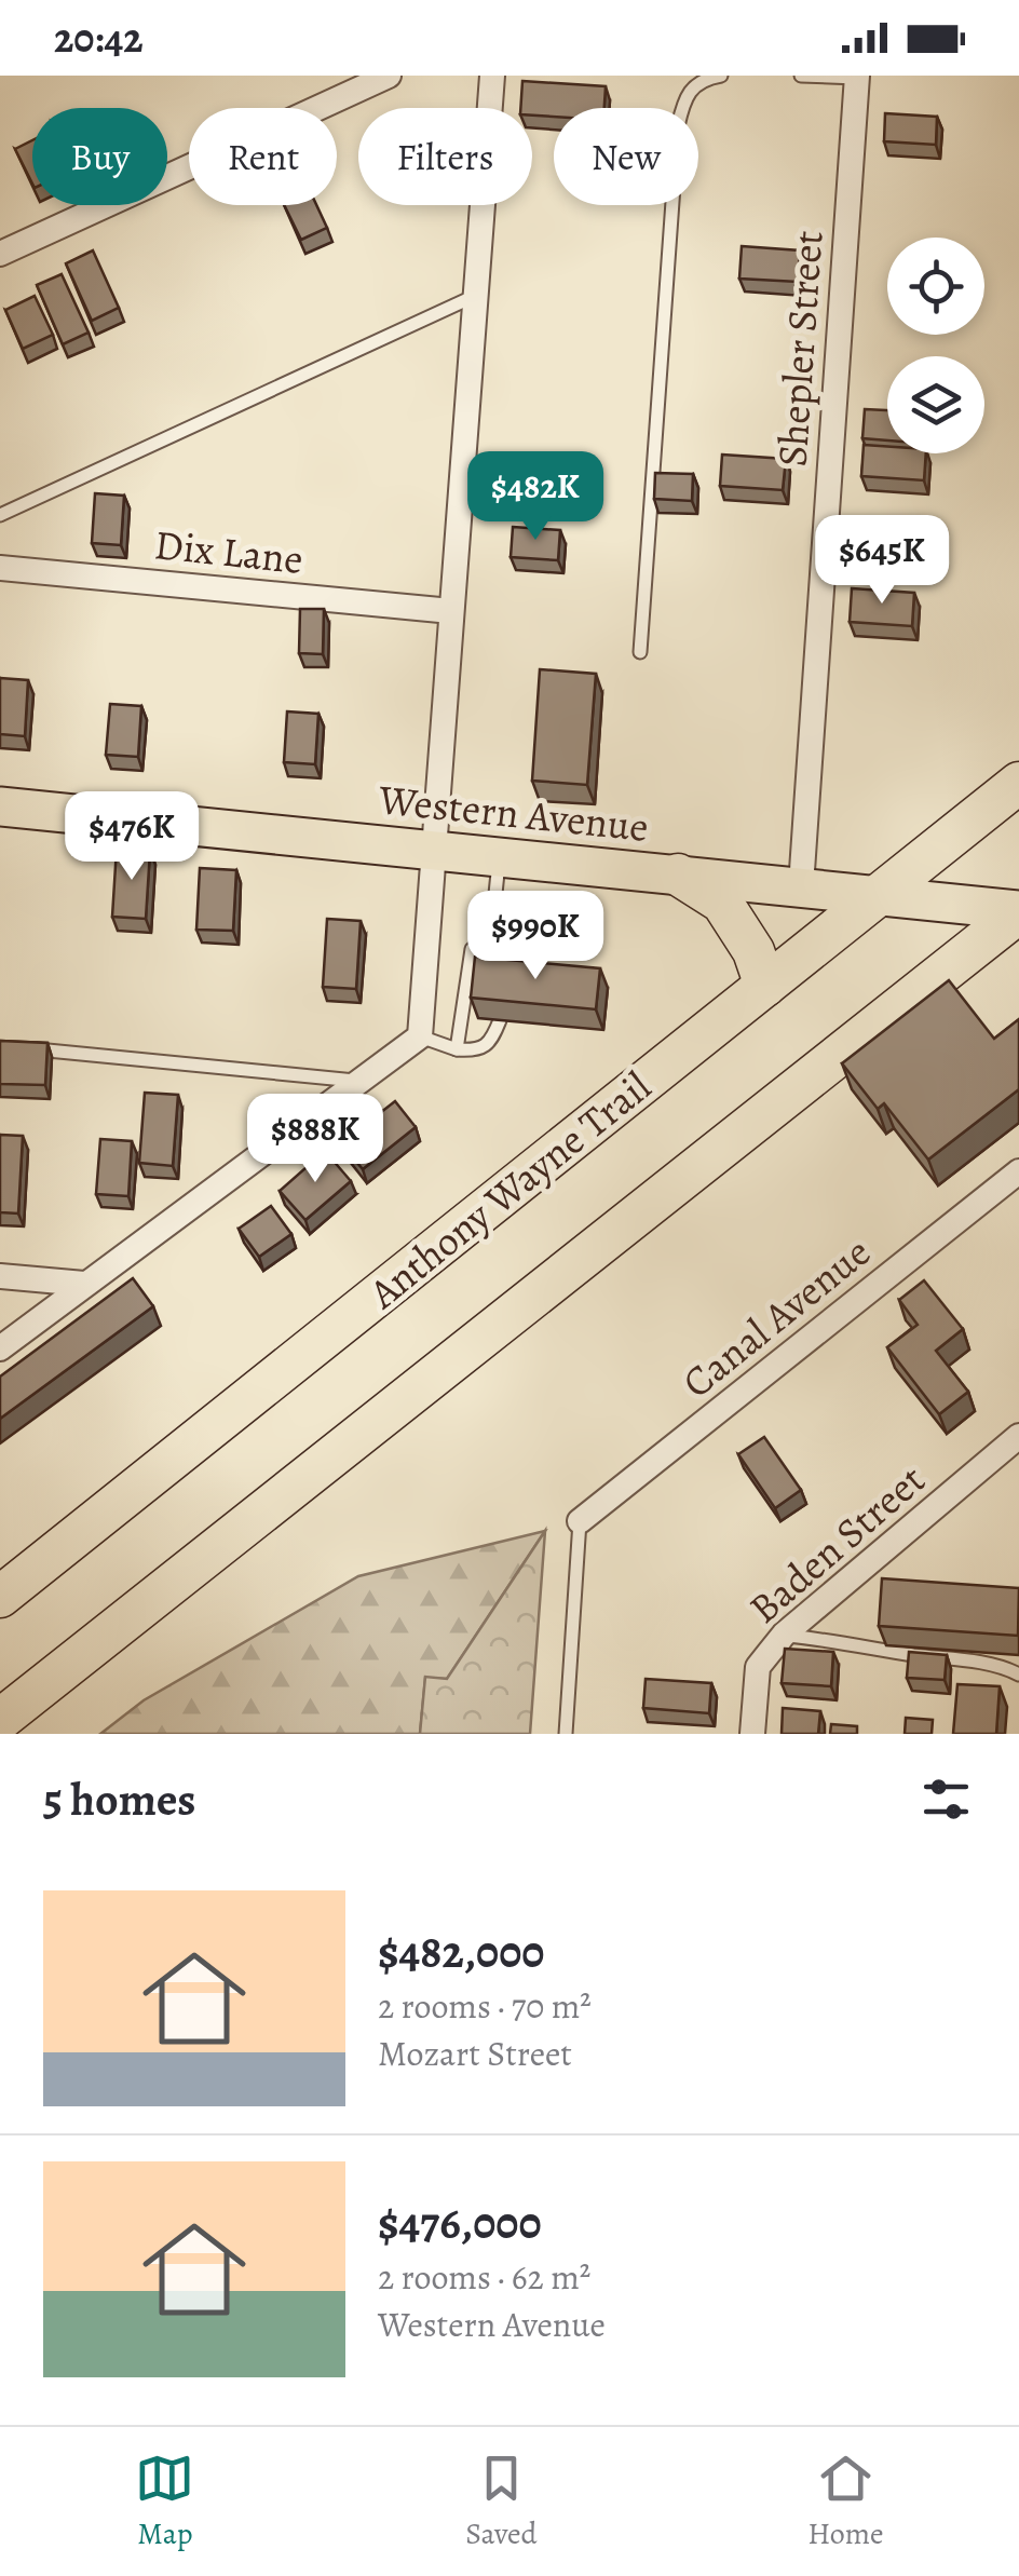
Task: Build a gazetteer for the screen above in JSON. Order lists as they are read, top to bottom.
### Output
{
  "streets": {
    "highway": ["Anthony Wayne Trail"],
    "main road": ["Western Avenue"],
    "street": [
      "Shepler Street",
      "Dix Lane",
      "Canal Avenue",
      "Baden Street"
    ]
  },
  "crossings": [
    ["Shepler Street", "Western Avenue"],
    ["Western Avenue", "Anthony Wayne Trail"]
  ],
  "page": {
    "status": "20:42",
    "chip": [
      "Buy",
      "Rent",
      "Filters",
      "New"
    ],
    "price": [
      "$482K",
      "$645K",
      "$476K",
      "$990K",
      "$888K"
    ],
    "heading": "5 homes",
    "list": [
      {
        "name": "$482,000",
        "note": "2 rooms · 70 m² · Mozart Street"
      },
      {
        "name": "$476,000",
        "note": "2 rooms · 62 m² · Western Avenue"
      }
    ],
    "tabs": ["Map", "Saved", "Home"]
  }
}
